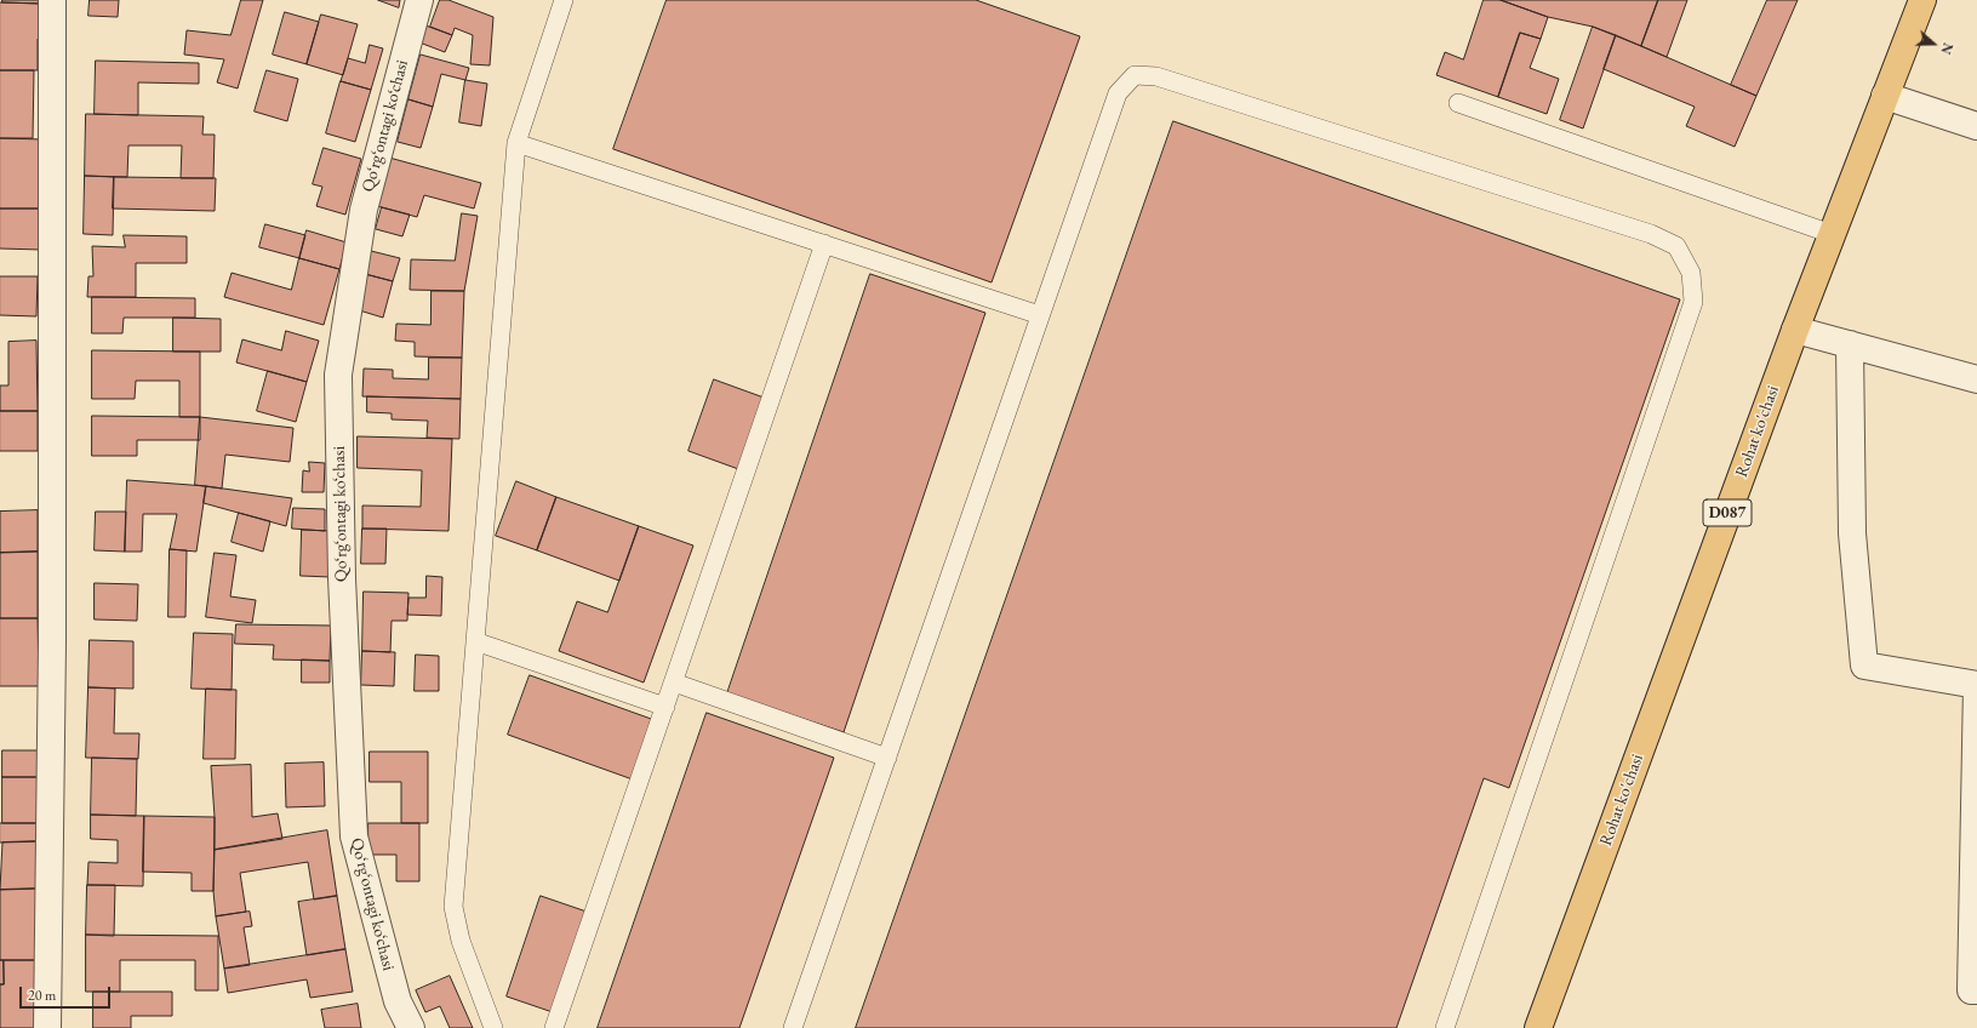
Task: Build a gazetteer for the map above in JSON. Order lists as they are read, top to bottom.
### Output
{
  "streets": {
    "main road": ["Rohat ko'chasi", "D087"],
    "street": ["Qo‘rg‘ontagi ko‘chasi"]
  },
  "scale_bar": "20 m",
  "north": "right"
}
